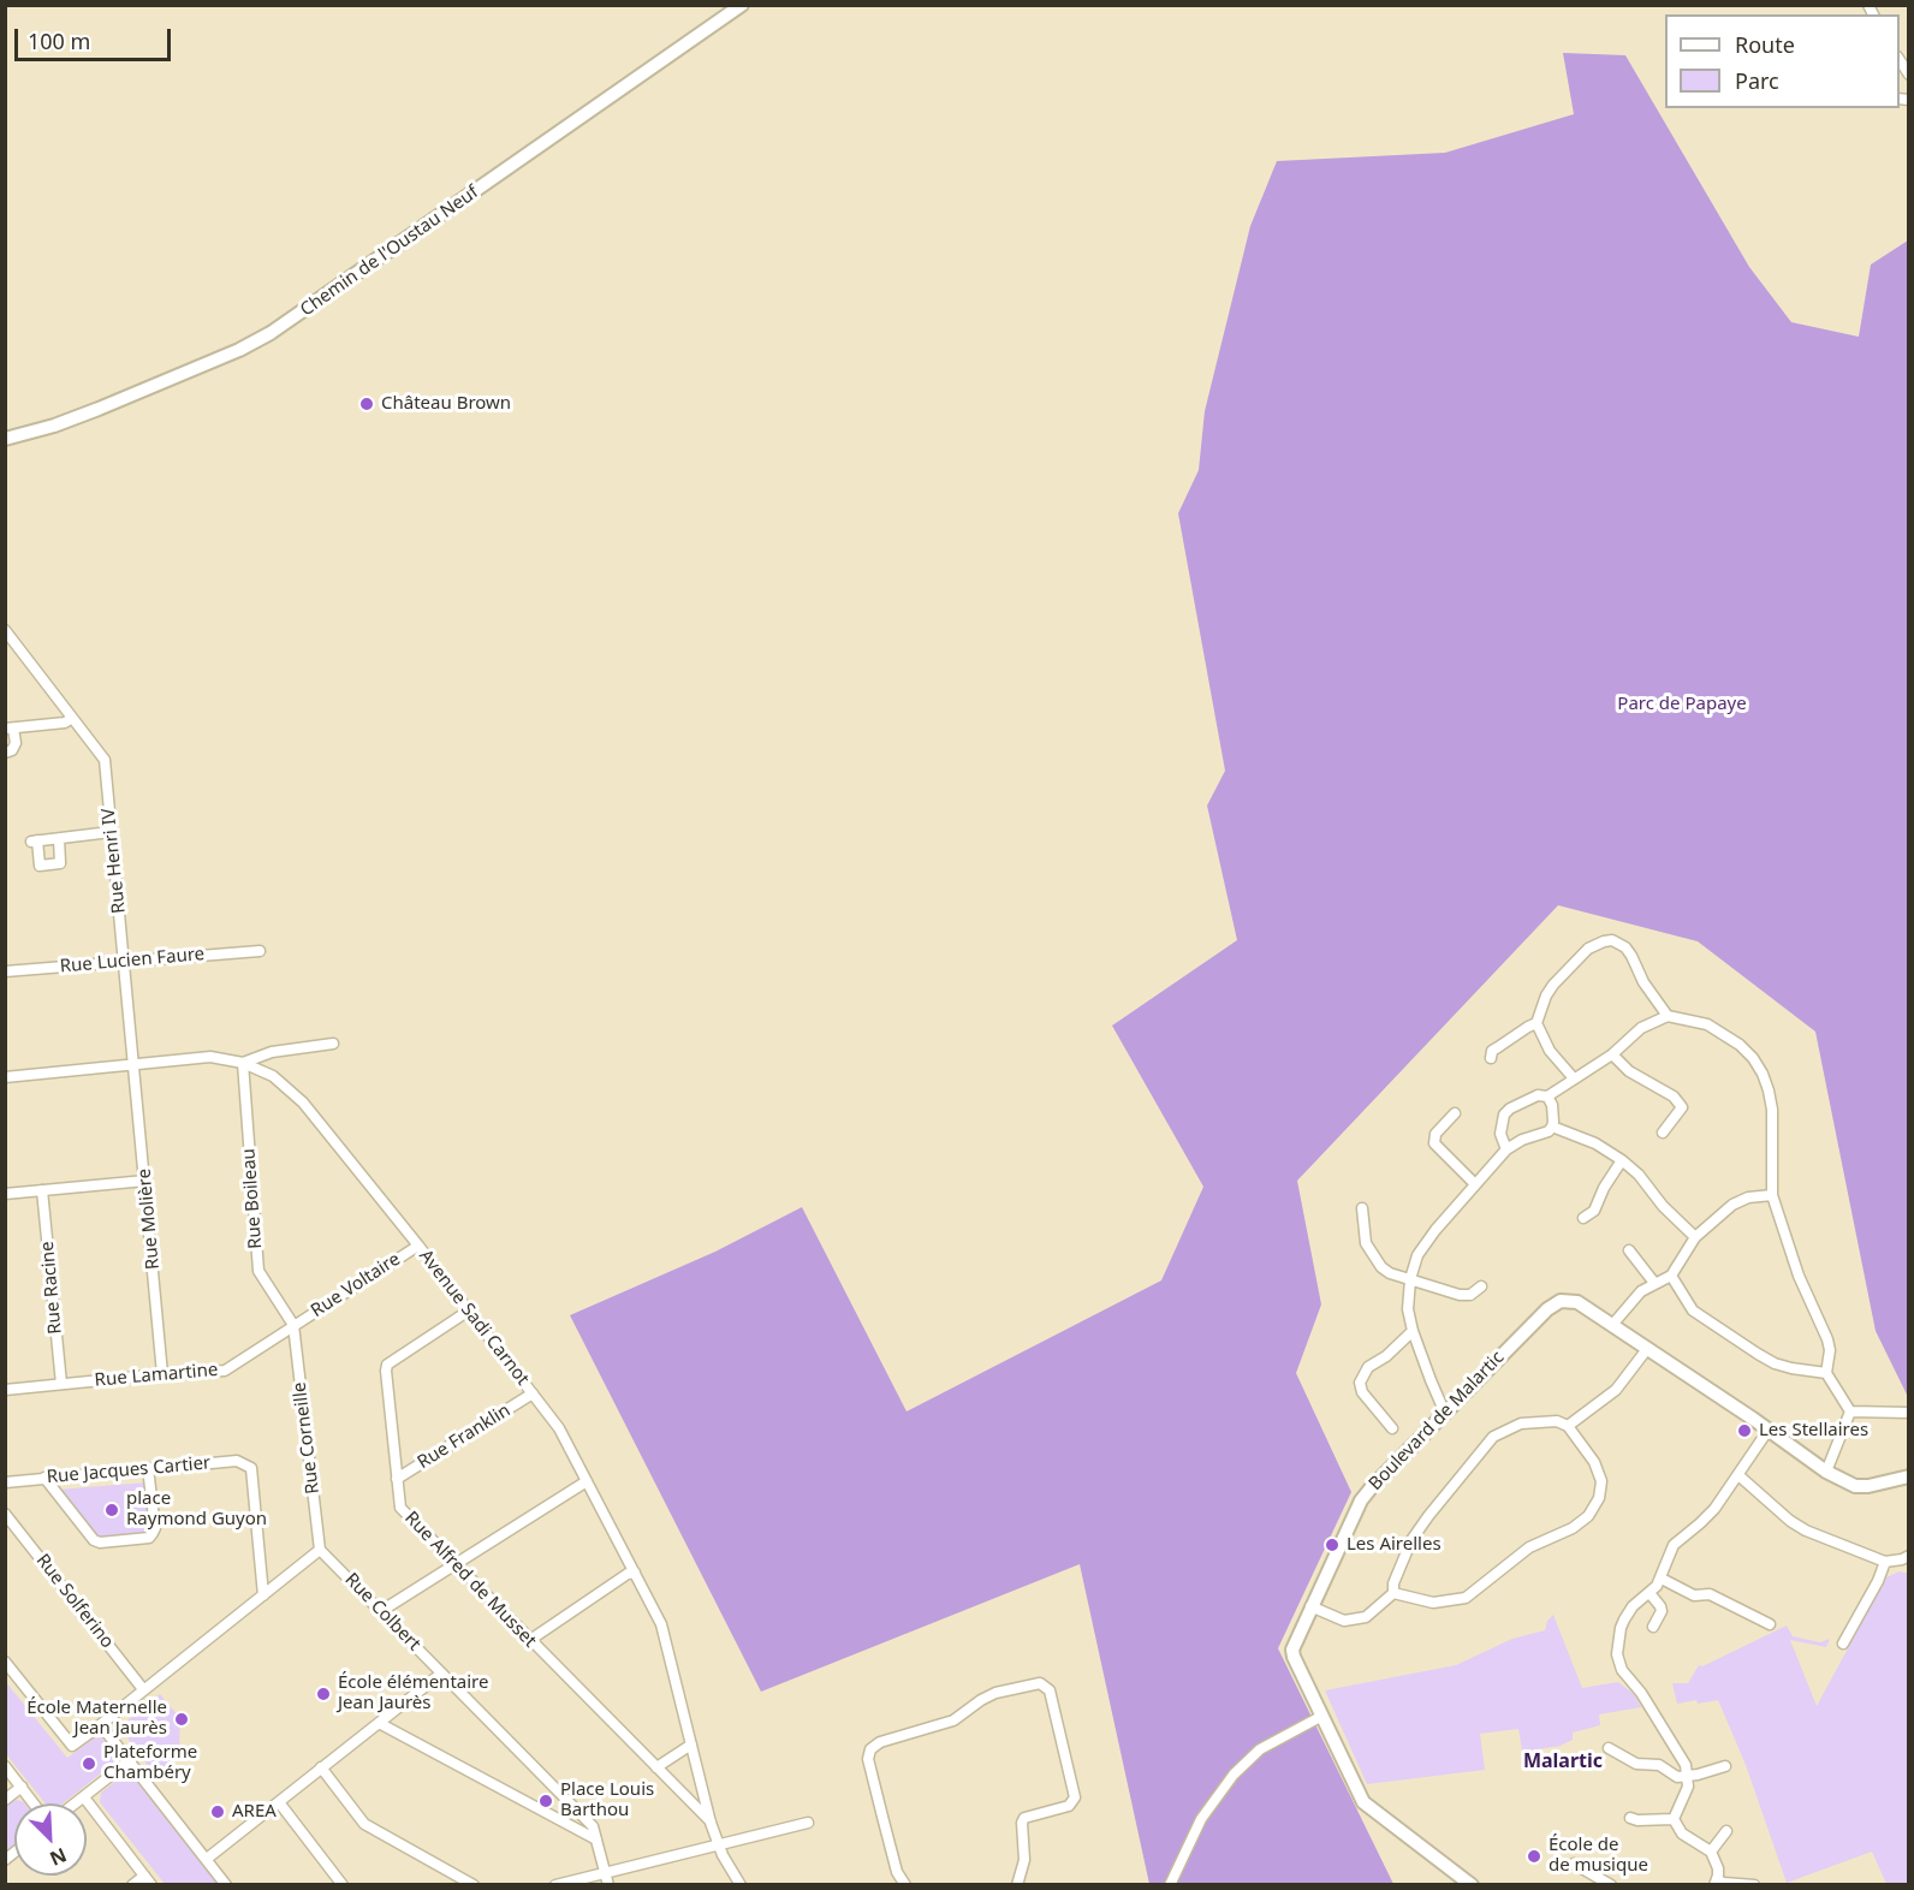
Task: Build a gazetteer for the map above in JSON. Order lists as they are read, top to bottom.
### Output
{
  "streets": {
    "street": [
      "Chemin de l'Oustau Neuf",
      "Rue Henri IV",
      "Rue Lucien Faure",
      "Rue Boileau",
      "Rue Molière",
      "Rue Voltaire",
      "Rue Racine",
      "Avenue Sadi Carnot",
      "Rue Lamartine",
      "Boulevard de Malartic",
      "Rue Franklin",
      "Rue Corneille",
      "Rue Jacques Cartier",
      "Rue Alfred de Musset",
      "Rue Solferino",
      "Rue Colbert"
    ]
  },
  "crossings": [
    ["Rue Henri IV", "Rue Lucien Faure"],
    ["Rue Henri IV", "Rue Molière"],
    ["Rue Henri IV", "Avenue Sadi Carnot"],
    ["Rue Boileau", "Rue Voltaire"],
    ["Rue Boileau", "Avenue Sadi Carnot"],
    ["Rue Boileau", "Rue Lamartine"],
    ["Rue Boileau", "Rue Corneille"],
    ["Rue Molière", "Avenue Sadi Carnot"],
    ["Rue Molière", "Rue Lamartine"],
    ["Rue Voltaire", "Avenue Sadi Carnot"],
    ["Rue Voltaire", "Rue Lamartine"],
    ["Rue Voltaire", "Rue Corneille"],
    ["Rue Racine", "Rue Lamartine"],
    ["Avenue Sadi Carnot", "Rue Franklin"],
    ["Avenue Sadi Carnot", "Rue Alfred de Musset"],
    ["Rue Lamartine", "Rue Corneille"],
    ["Rue Franklin", "Rue Alfred de Musset"],
    ["Rue Corneille", "Rue Colbert"]
  ],
  "districts": ["Malartic"],
  "parks": ["Parc de Papaye"],
  "places": [
    "Château Brown",
    "Les Stellaires",
    "place Raymond Guyon",
    "Les Airelles",
    "École élémentaire Jean Jaurès",
    "École Maternelle Jean Jaurès",
    "Plateforme Chambéry",
    "Place Louis Barthou",
    "AREA",
    "École de de musique"
  ],
  "legend": ["Route", "Parc"],
  "scale_bar": "100 m",
  "north": "bottom right"
}
